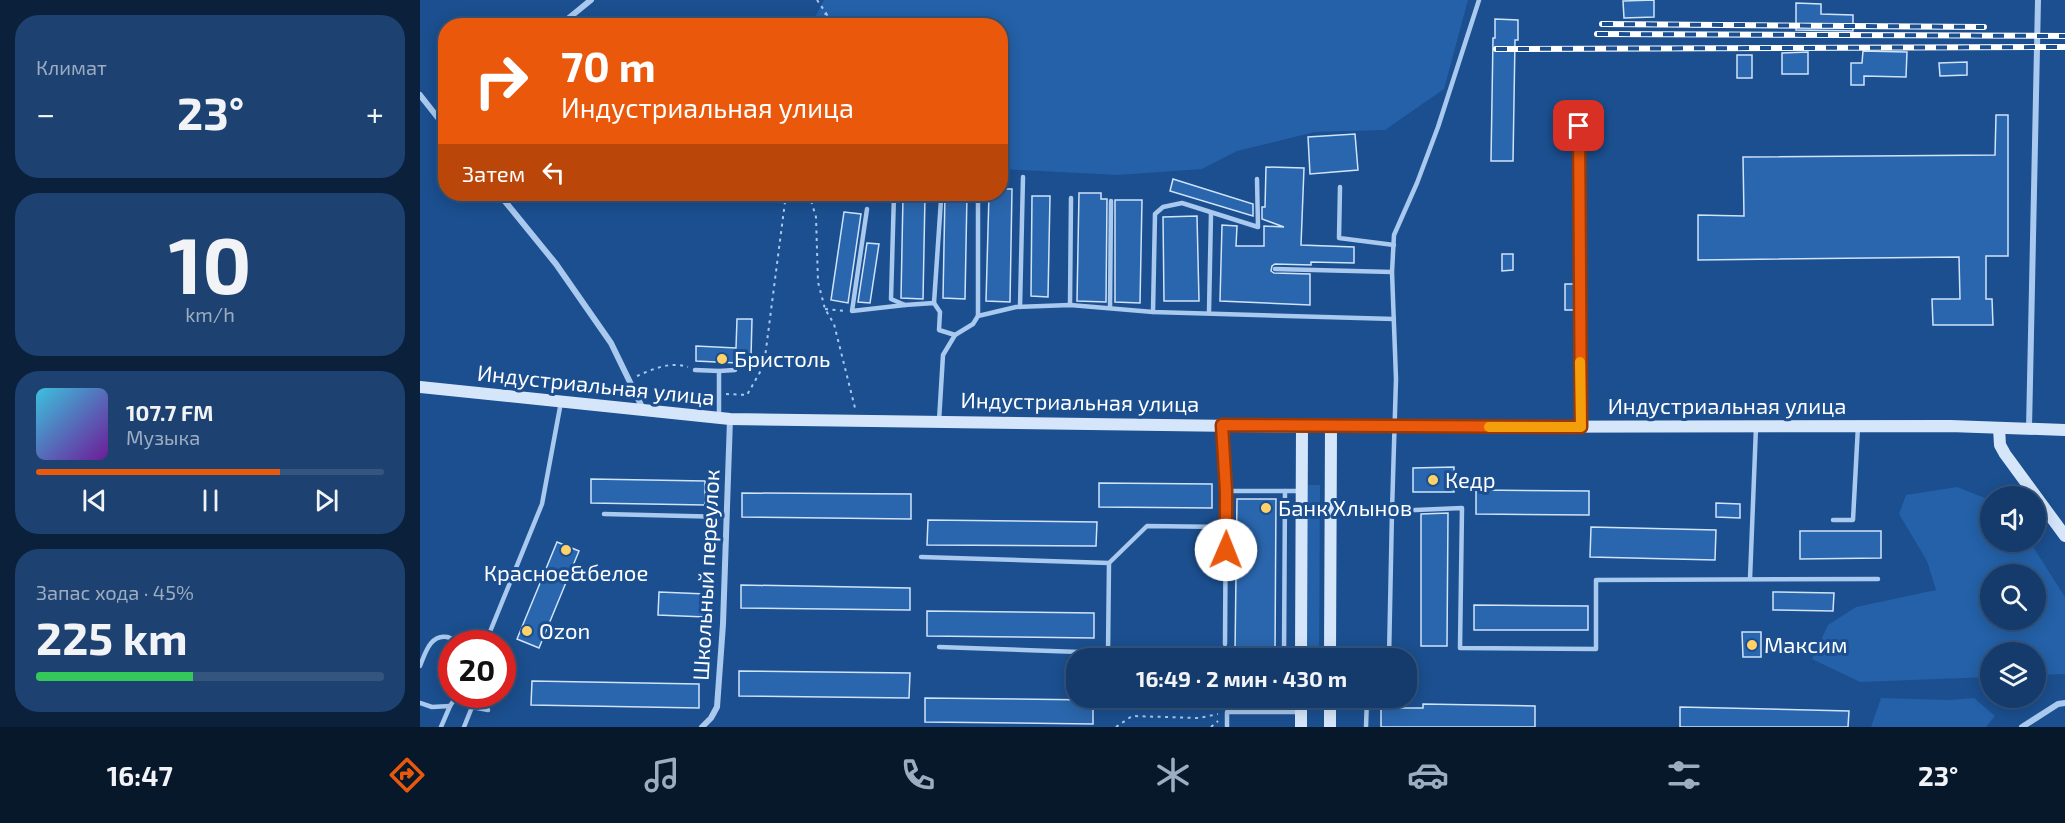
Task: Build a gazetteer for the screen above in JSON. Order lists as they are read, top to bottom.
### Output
{
  "streets": {
    "street": ["Индустриальная улица", "Школьный переулок"]
  },
  "crossings": [
    ["Индустриальная улица", "Школьный переулок"]
  ],
  "places": [
    "Бристоль",
    "Кедр",
    "Банк Хлынов",
    "Красное&белое",
    "Ozon",
    "Максим"
  ],
  "page": {
    "tile": [
      "Климат",
      ["10", "km/h"],
      ["Запас хода · 45%", "225 km"]
    ],
    "turn": ["70 m", "Индустриальная улица"],
    "heat": ["−", "23°", "+"],
    "then": "Затем",
    "song": ["107.7 FM", "Музыка"],
    "limit": "20",
    "trip": "16:49 · 2 мин · 430 m",
    "tabs": ["16:47", "23°"]
  }
}
